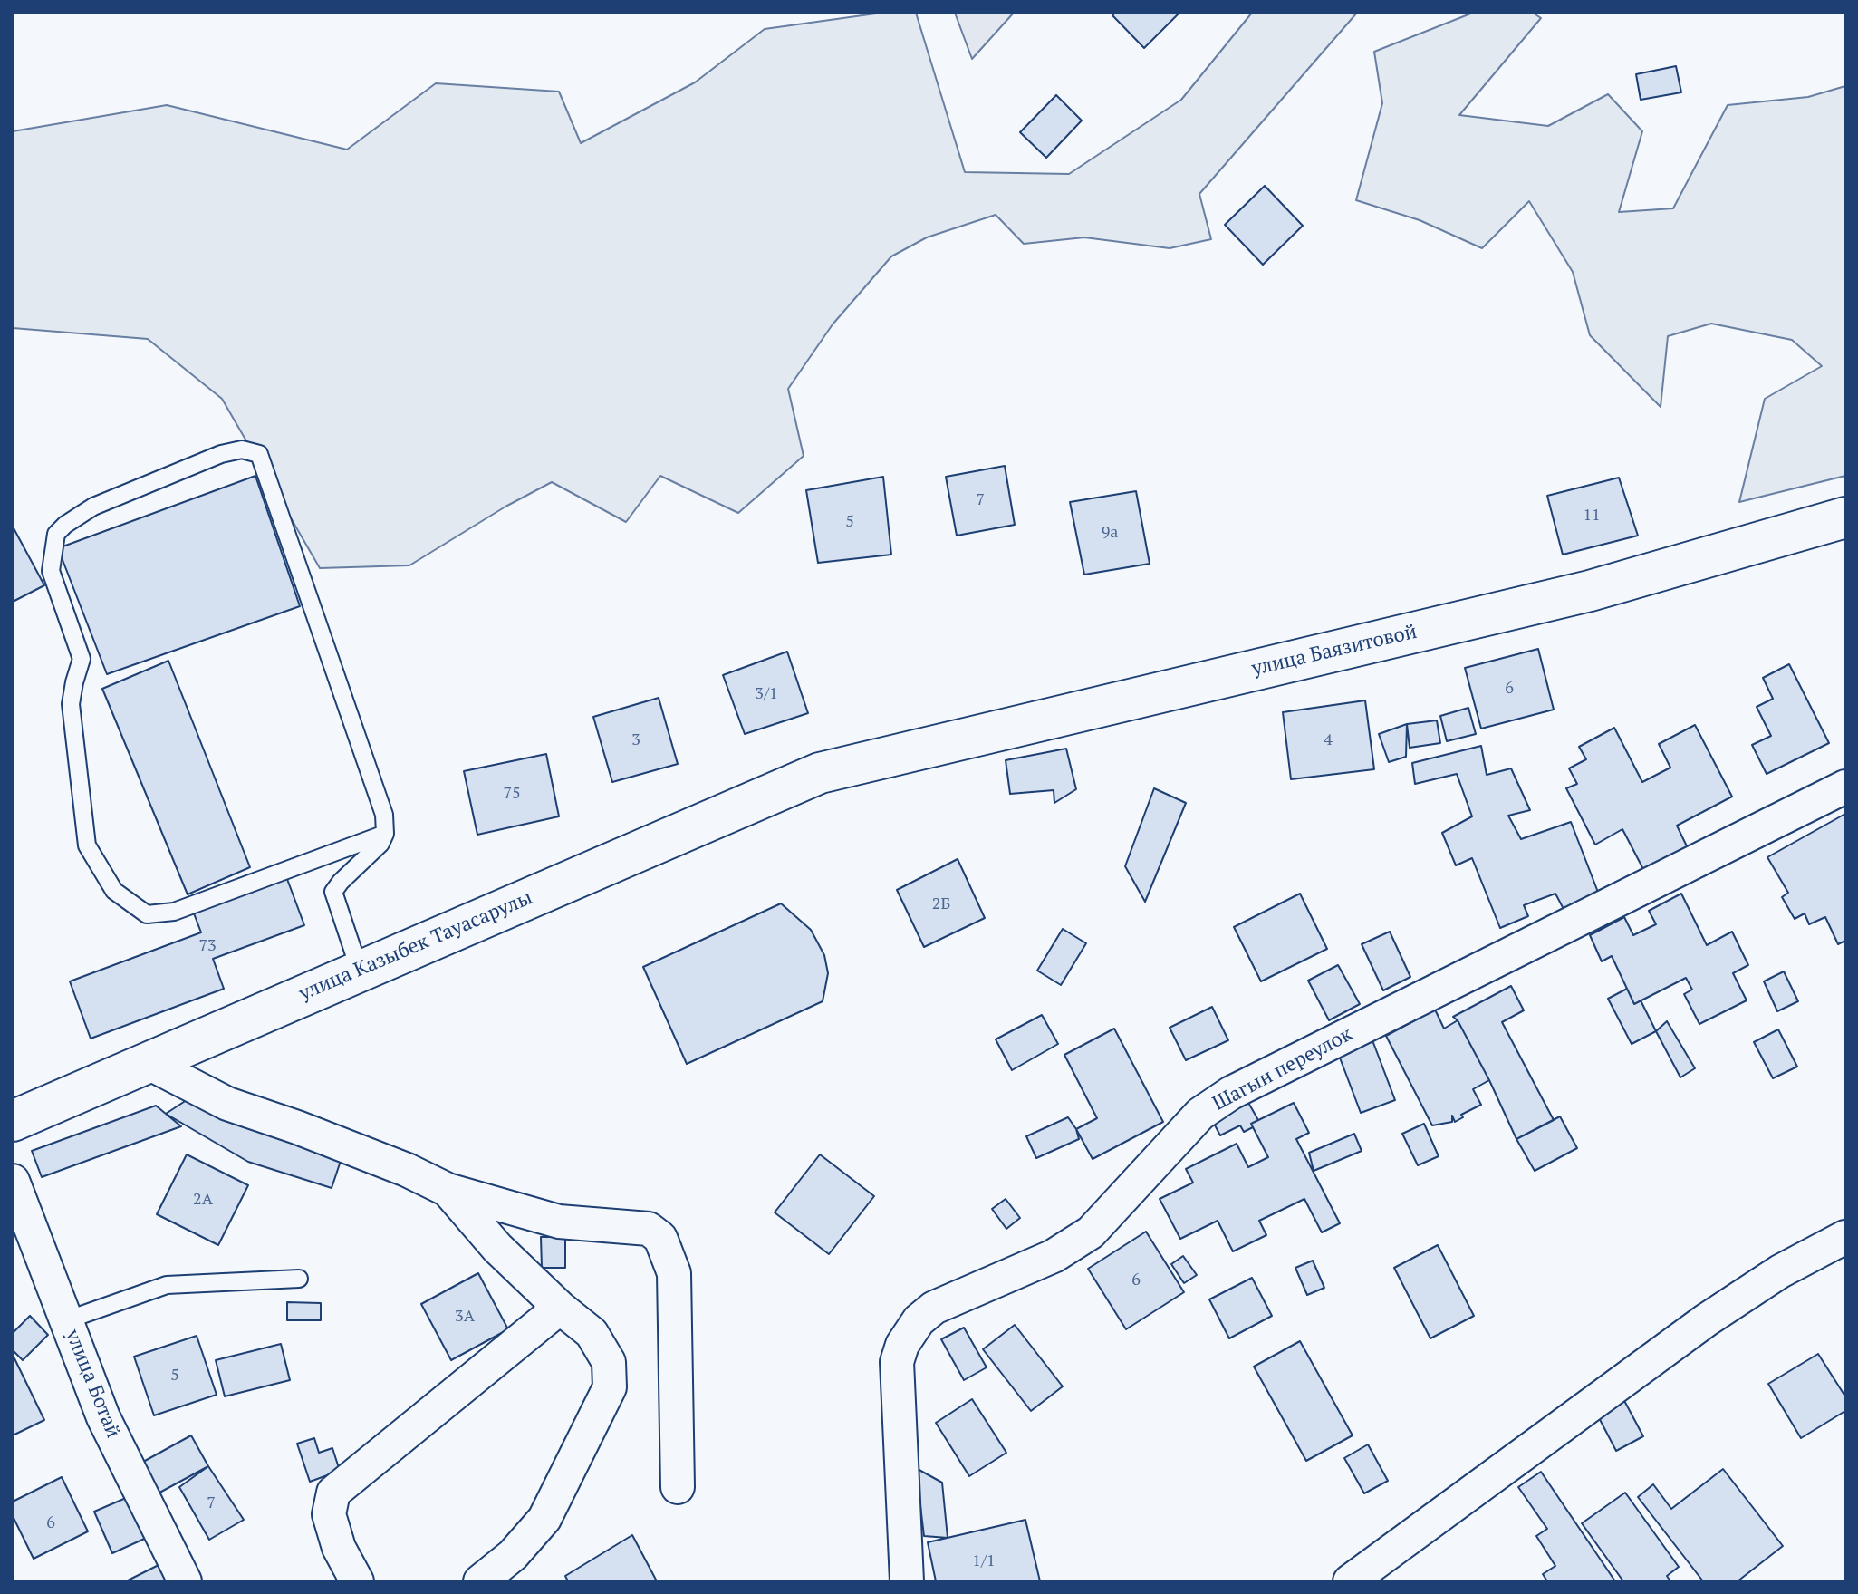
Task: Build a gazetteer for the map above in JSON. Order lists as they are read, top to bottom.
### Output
{
  "streets": {
    "street": [
      "улица Баязитовой",
      "улица Казыбек Тауасарулы",
      "Шагын переулок",
      "улица Ботай"
    ]
  },
  "crossings": [
    ["улица Баязитовой", "улица Казыбек Тауасарулы"]
  ],
  "house_numbers": [
    "7",
    "11",
    "5",
    "9а",
    "6",
    "3/1",
    "3",
    "4",
    "75",
    "2Б",
    "73",
    "2А",
    "6",
    "3А",
    "5",
    "7",
    "6",
    "1/1"
  ]
}
